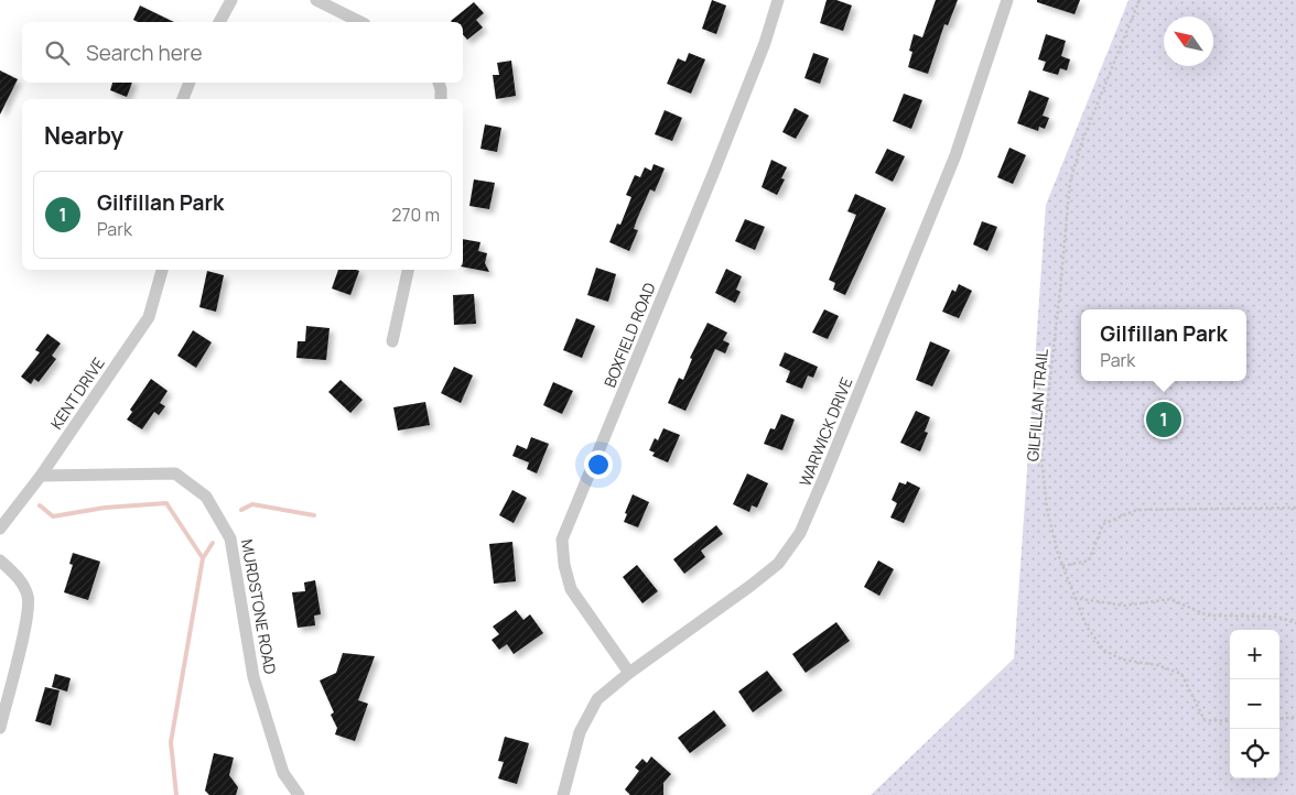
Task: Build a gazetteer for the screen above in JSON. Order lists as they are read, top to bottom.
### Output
{
  "streets": {
    "street": [
      "BOXFIELD ROAD",
      "KENT DRIVE",
      "WARWICK DRIVE",
      "MURDSTONE ROAD"
    ],
    "path": ["GILFILLAN TRAIL"]
  },
  "crossings": [
    ["BOXFIELD ROAD", "WARWICK DRIVE"],
    ["KENT DRIVE", "MURDSTONE ROAD"]
  ],
  "north": "top left",
  "page": {
    "search": "Search here",
    "heading": "Nearby",
    "list": [
      {
        "mark": "1",
        "name": "Gilfillan Park",
        "note": "Park",
        "value": "270 m"
      }
    ],
    "popup": ["Gilfillan Park", "Park"],
    "pins": "1",
    "map_buttons": ["+", "−"]
  }
}
